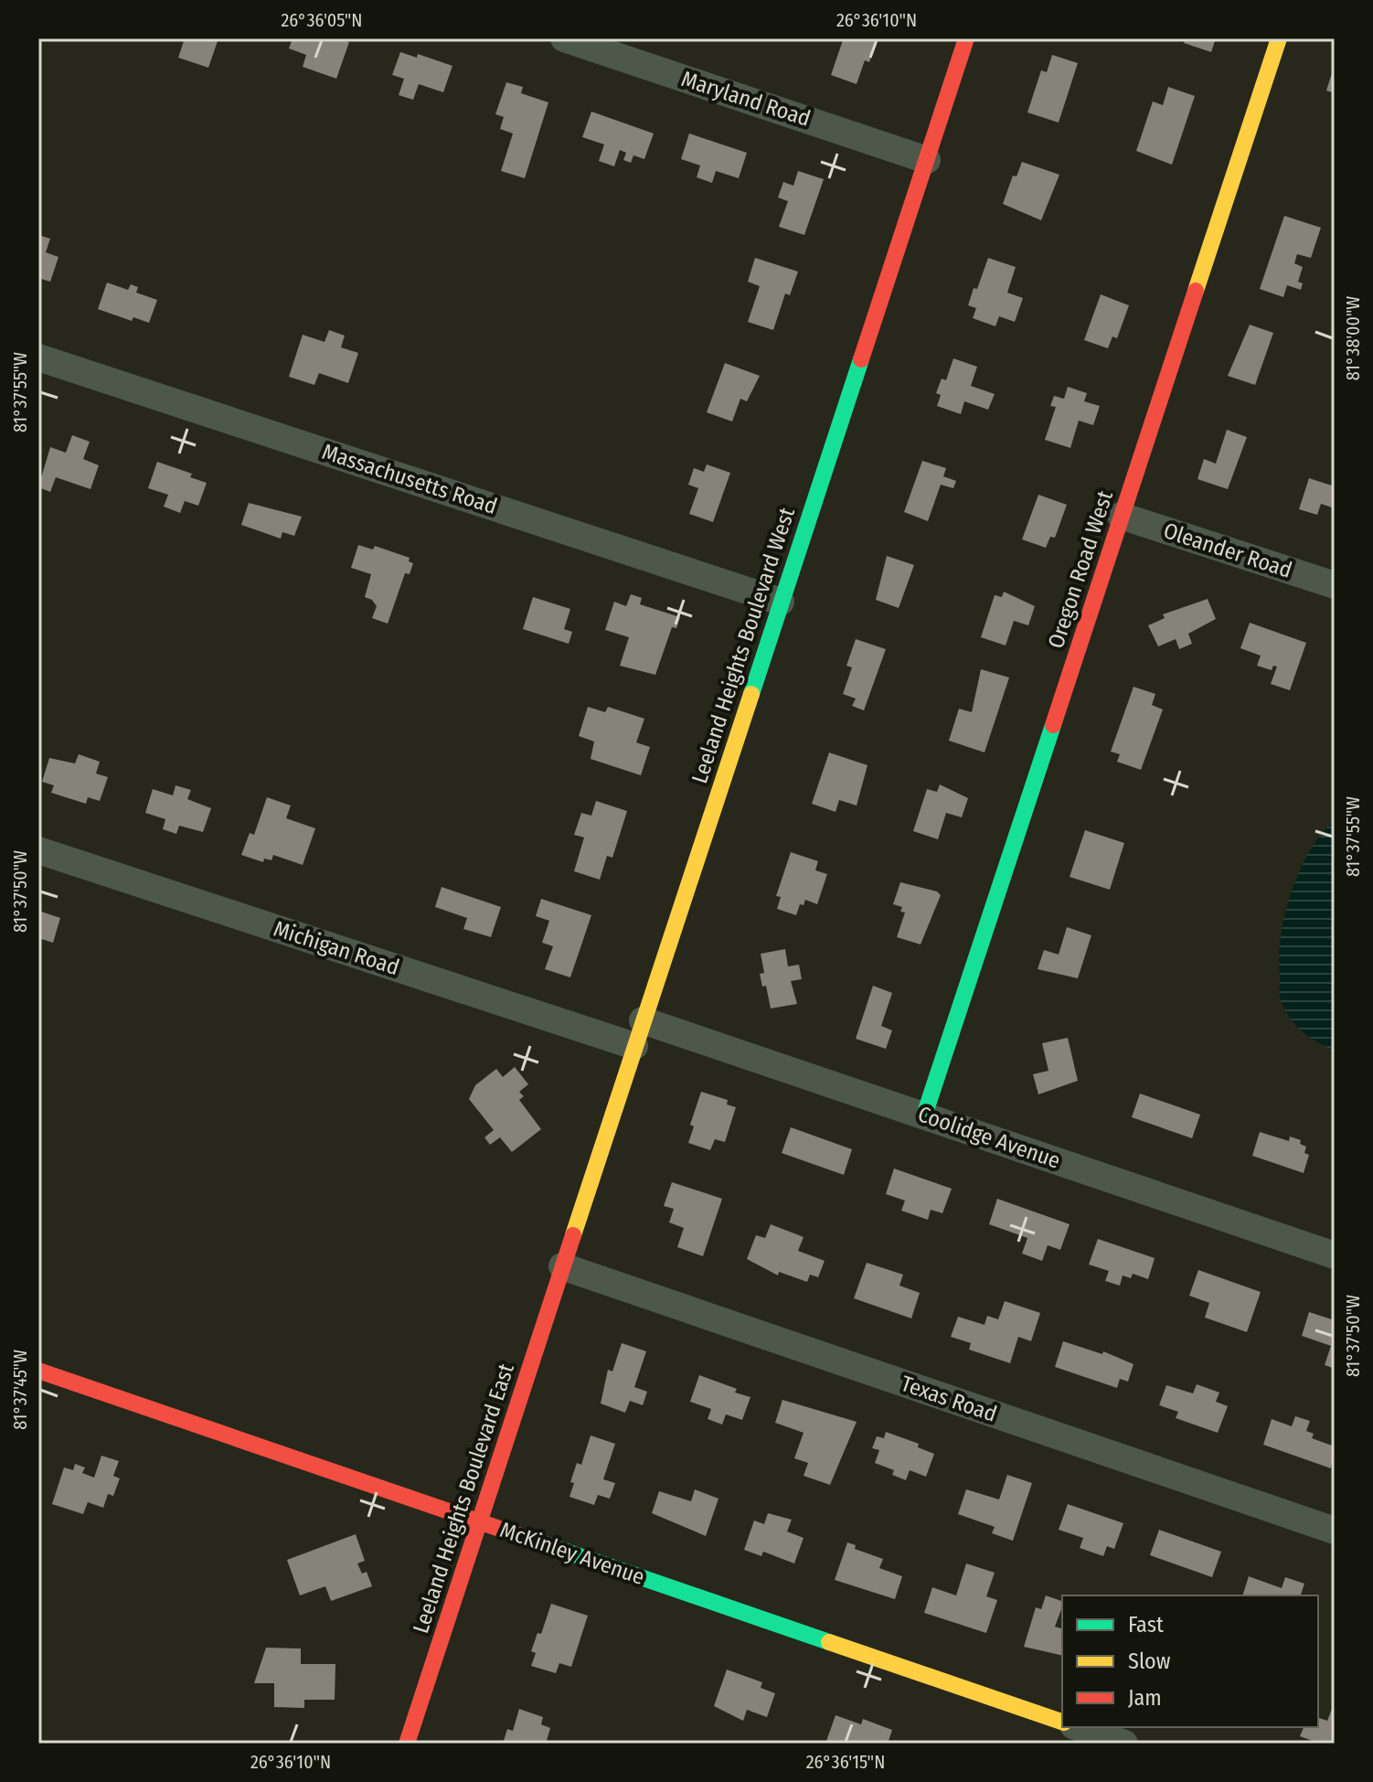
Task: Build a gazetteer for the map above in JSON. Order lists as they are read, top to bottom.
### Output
{
  "streets": {
    "street": [
      "Maryland Road",
      "Massachusetts Road",
      "Oleander Road",
      "Oregon Road West",
      "Leeland Heights Boulevard West",
      "Michigan Road",
      "Coolidge Avenue",
      "Texas Road",
      "Leeland Heights Boulevard East",
      "McKinley Avenue"
    ]
  },
  "crossings": [
    ["Maryland Road", "Leeland Heights Boulevard West"],
    ["Massachusetts Road", "Leeland Heights Boulevard West"],
    ["Oleander Road", "Oregon Road West"],
    ["Oregon Road West", "Coolidge Avenue"],
    ["Leeland Heights Boulevard West", "Michigan Road"],
    ["Leeland Heights Boulevard West", "Coolidge Avenue"],
    ["Leeland Heights Boulevard West", "Texas Road"],
    ["Leeland Heights Boulevard West", "Leeland Heights Boulevard East"],
    ["Michigan Road", "Coolidge Avenue"],
    ["Texas Road", "Leeland Heights Boulevard East"],
    ["Leeland Heights Boulevard East", "McKinley Avenue"]
  ],
  "legend": ["Fast", "Slow", "Jam"],
  "coordinates": [
    "26°36'05\"N",
    "26°36'10\"N",
    "81°38'00\"W",
    "81°37'55\"W",
    "81°37'50\"W",
    "81°37'45\"W",
    "26°36'15\"N"
  ]
}
